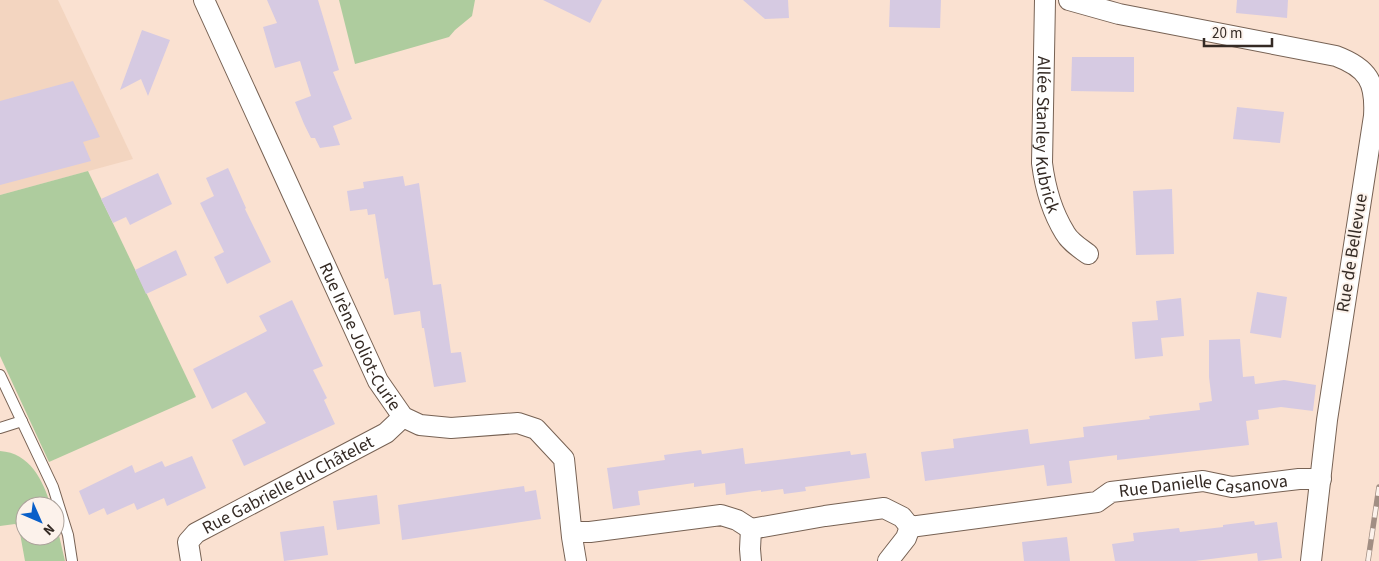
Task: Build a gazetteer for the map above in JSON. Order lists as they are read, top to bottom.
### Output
{
  "streets": {
    "street": [
      "Allée Stanley Kubrick",
      "Rue de Bellevue",
      "Rue Irène Joliot-Curie",
      "Rue Gabrielle du Châtelet",
      "Rue Danielle Casanova"
    ]
  },
  "crossings": [
    ["Rue de Bellevue", "Rue Danielle Casanova"],
    ["Rue Irène Joliot-Curie", "Rue Gabrielle du Châtelet"]
  ],
  "scale_bar": "20 m",
  "north": "bottom right"
}
